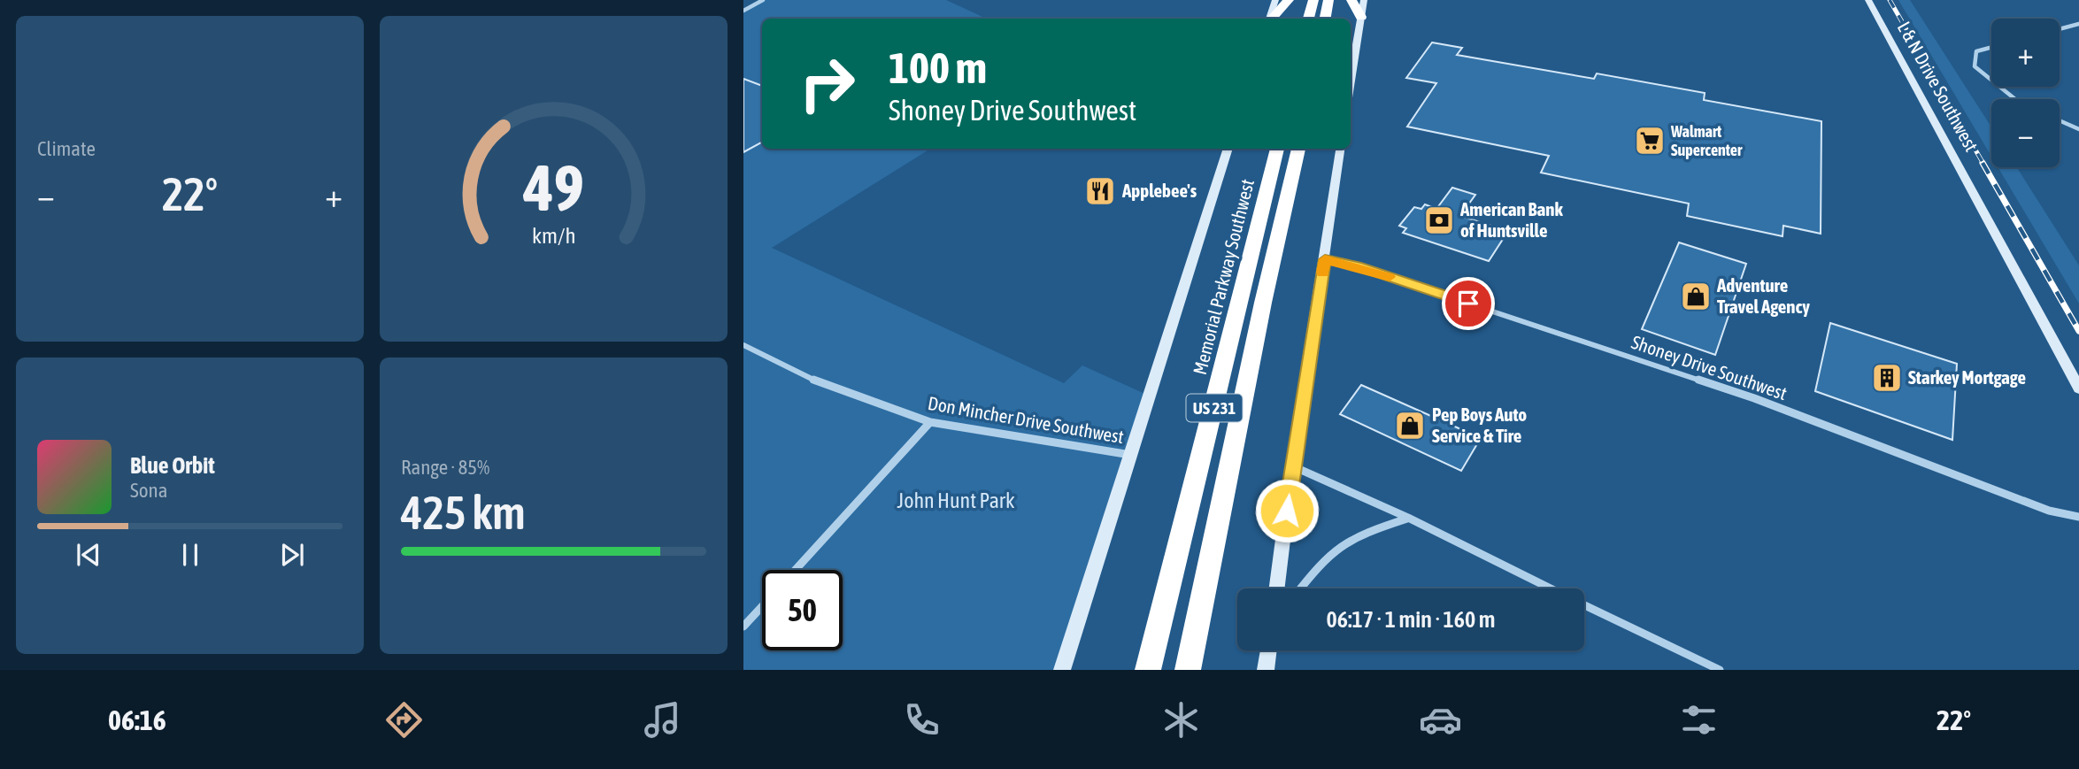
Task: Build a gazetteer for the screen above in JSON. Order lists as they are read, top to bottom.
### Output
{
  "streets": {
    "highway": ["Memorial Parkway Southwest", "US 231"],
    "main road": ["L & N Drive Southwest"],
    "street": ["Shoney Drive Southwest", "Don Mincher Drive Southwest"]
  },
  "parks": ["John Hunt Park"],
  "places": {
    "supermarket": ["Walmart Supercenter"],
    "restaurant": ["Applebee's"],
    "bank": ["American Bank of Huntsville"],
    "shop": ["Adventure Travel Agency", "Pep Boys Auto Service & Tire"],
    "building": ["Starkey Mortgage"]
  },
  "page": {
    "tile": [
      "Climate",
      ["Range · 85%", "425 km"]
    ],
    "map_buttons": ["+", "−"],
    "turn": ["100 m", "Shoney Drive Southwest"],
    "heat": ["−", "22°", "+"],
    "song": ["Blue Orbit", "Sona"],
    "limit": "50",
    "trip": "06:17 · 1 min · 160 m",
    "tabs": ["06:16", "22°"],
    "gauge": ["49", "km/h"]
  }
}
